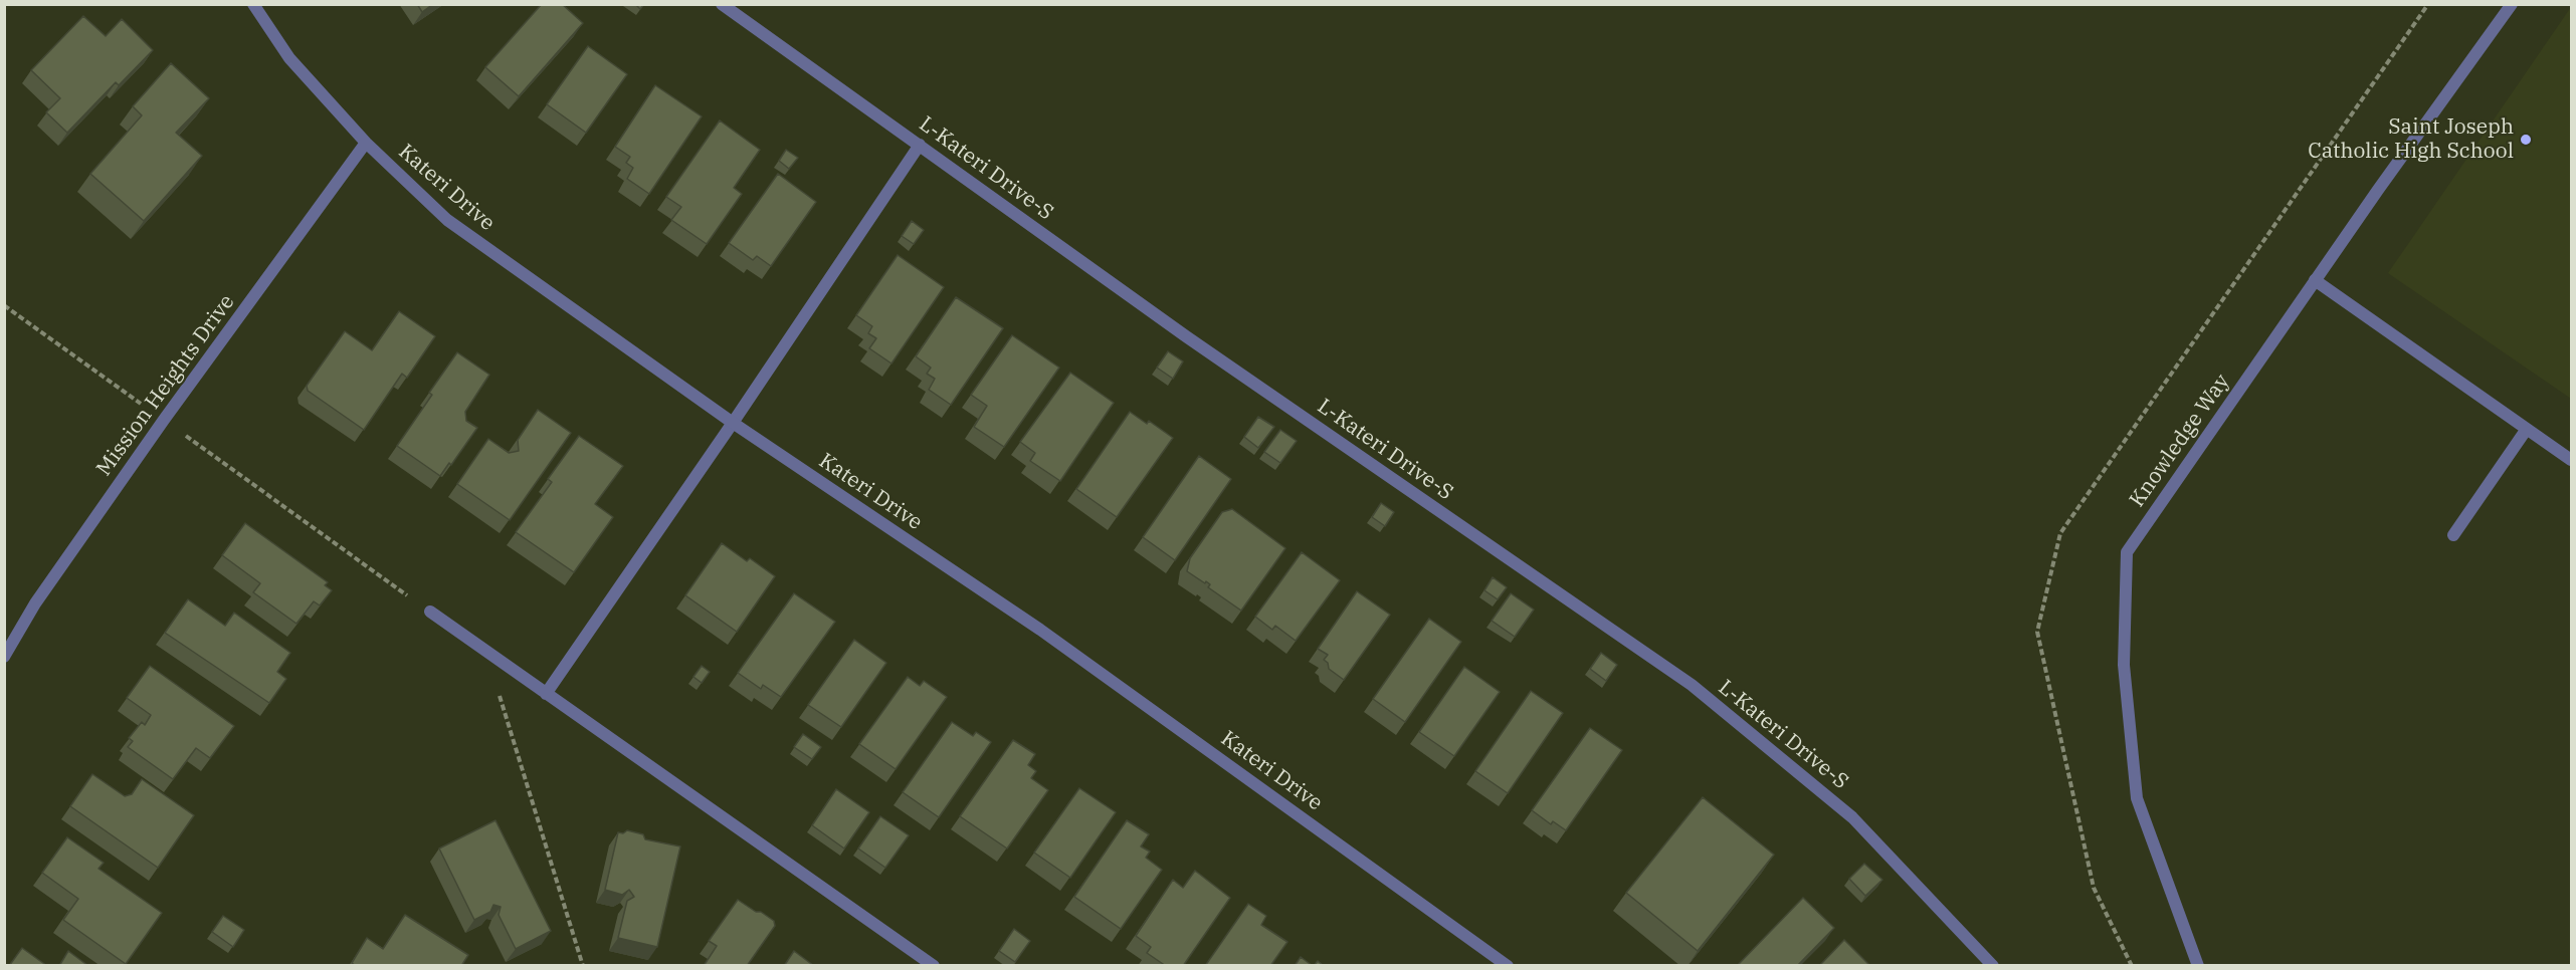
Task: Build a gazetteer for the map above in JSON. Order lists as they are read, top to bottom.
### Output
{
  "streets": {
    "street": [
      "L-Kateri Drive-S",
      "Kateri Drive",
      "Mission Heights Drive",
      "Knowledge Way"
    ]
  },
  "crossings": [
    ["Kateri Drive", "Mission Heights Drive"]
  ],
  "places": ["Saint Joseph Catholic High School"]
}
